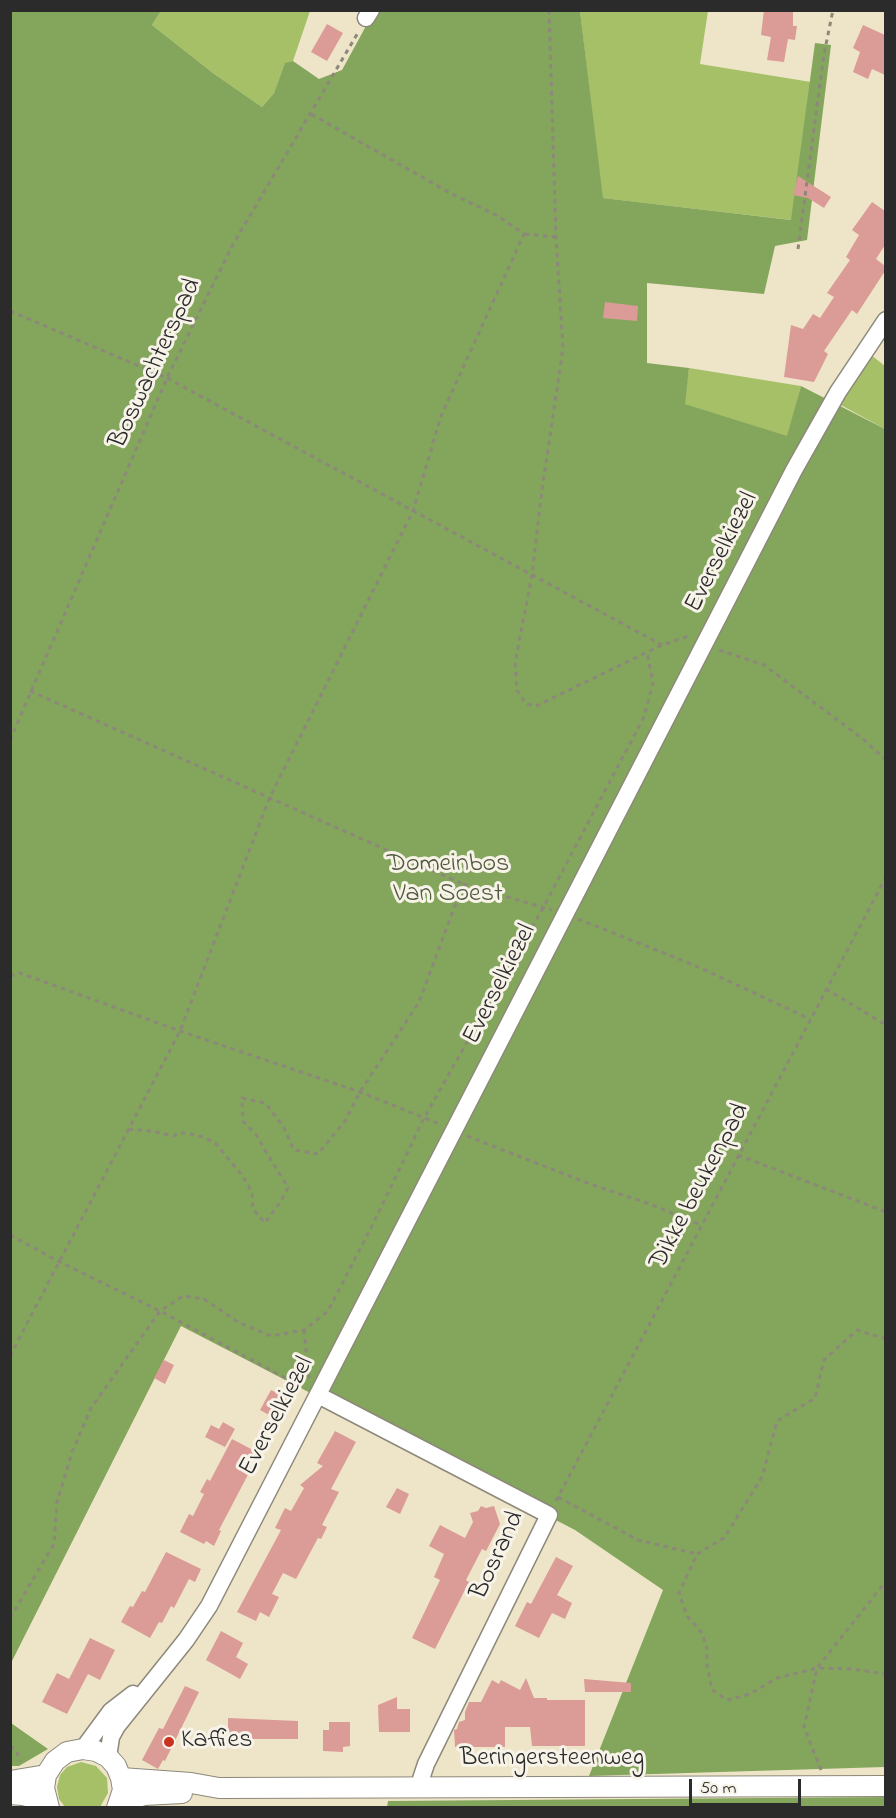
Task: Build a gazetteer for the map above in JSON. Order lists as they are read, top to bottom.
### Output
{
  "streets": {
    "main road": ["Beringersteenweg"],
    "street": ["Everselkiezel", "Bosrand"],
    "path": ["Boswachterspad", "Dikke beukenpad"]
  },
  "crossings": [
    ["Everselkiezel", "Bosrand"],
    ["Dikke beukenpad", "Bosrand"],
    ["Bosrand", "Beringersteenweg"]
  ],
  "parks": ["Domeinbos Van Soest"],
  "places": ["Kaffies"],
  "scale_bar": "50 m"
}
